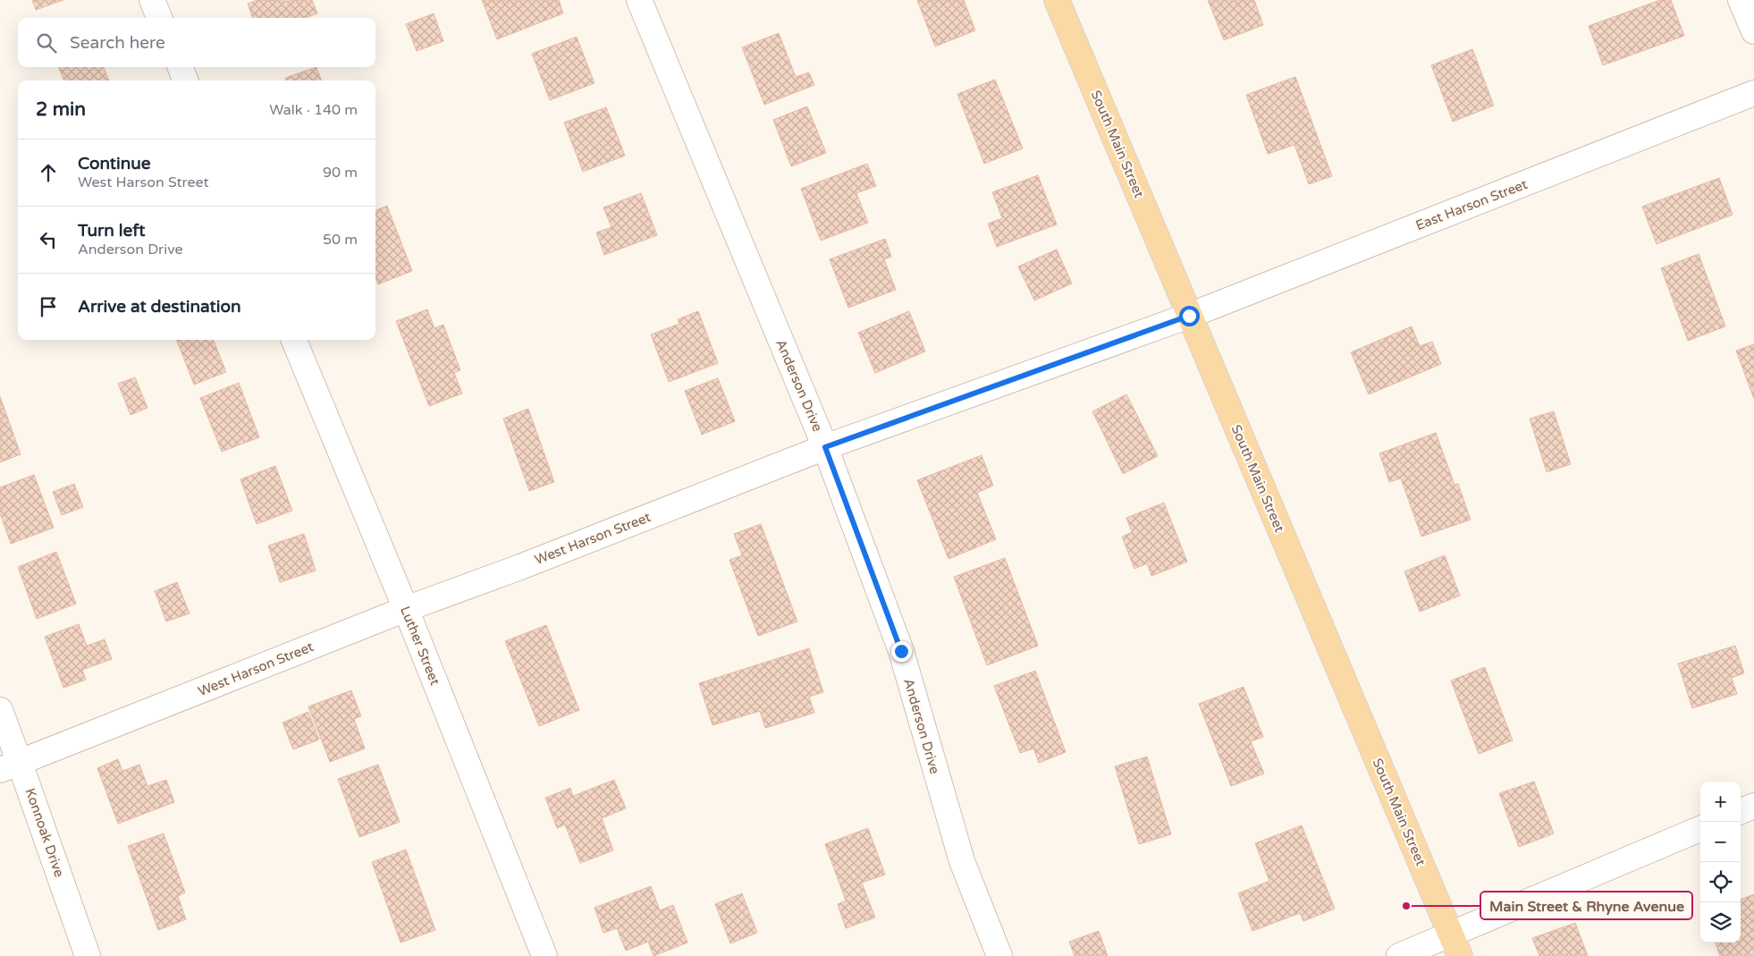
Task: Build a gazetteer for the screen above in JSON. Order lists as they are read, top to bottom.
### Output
{
  "streets": {
    "main road": ["South Main Street"],
    "street": [
      "East Harson Street",
      "Anderson Drive",
      "West Harson Street",
      "Luther Street",
      "Konnoak Drive"
    ]
  },
  "crossings": [
    ["South Main Street", "East Harson Street"],
    ["South Main Street", "West Harson Street"],
    ["East Harson Street", "West Harson Street"],
    ["Anderson Drive", "West Harson Street"],
    ["West Harson Street", "Luther Street"],
    ["West Harson Street", "Konnoak Drive"]
  ],
  "places": ["Main Street & Rhyne Avenue"],
  "page": {
    "search": "Search here",
    "heading": ["2 min", "Walk · 140 m"],
    "list": [
      ["Continue", "West Harson Street", "90 m"],
      ["Turn left", "Anderson Drive", "50 m"],
      "Arrive at destination"
    ],
    "map_buttons": ["+", "−"]
  }
}
